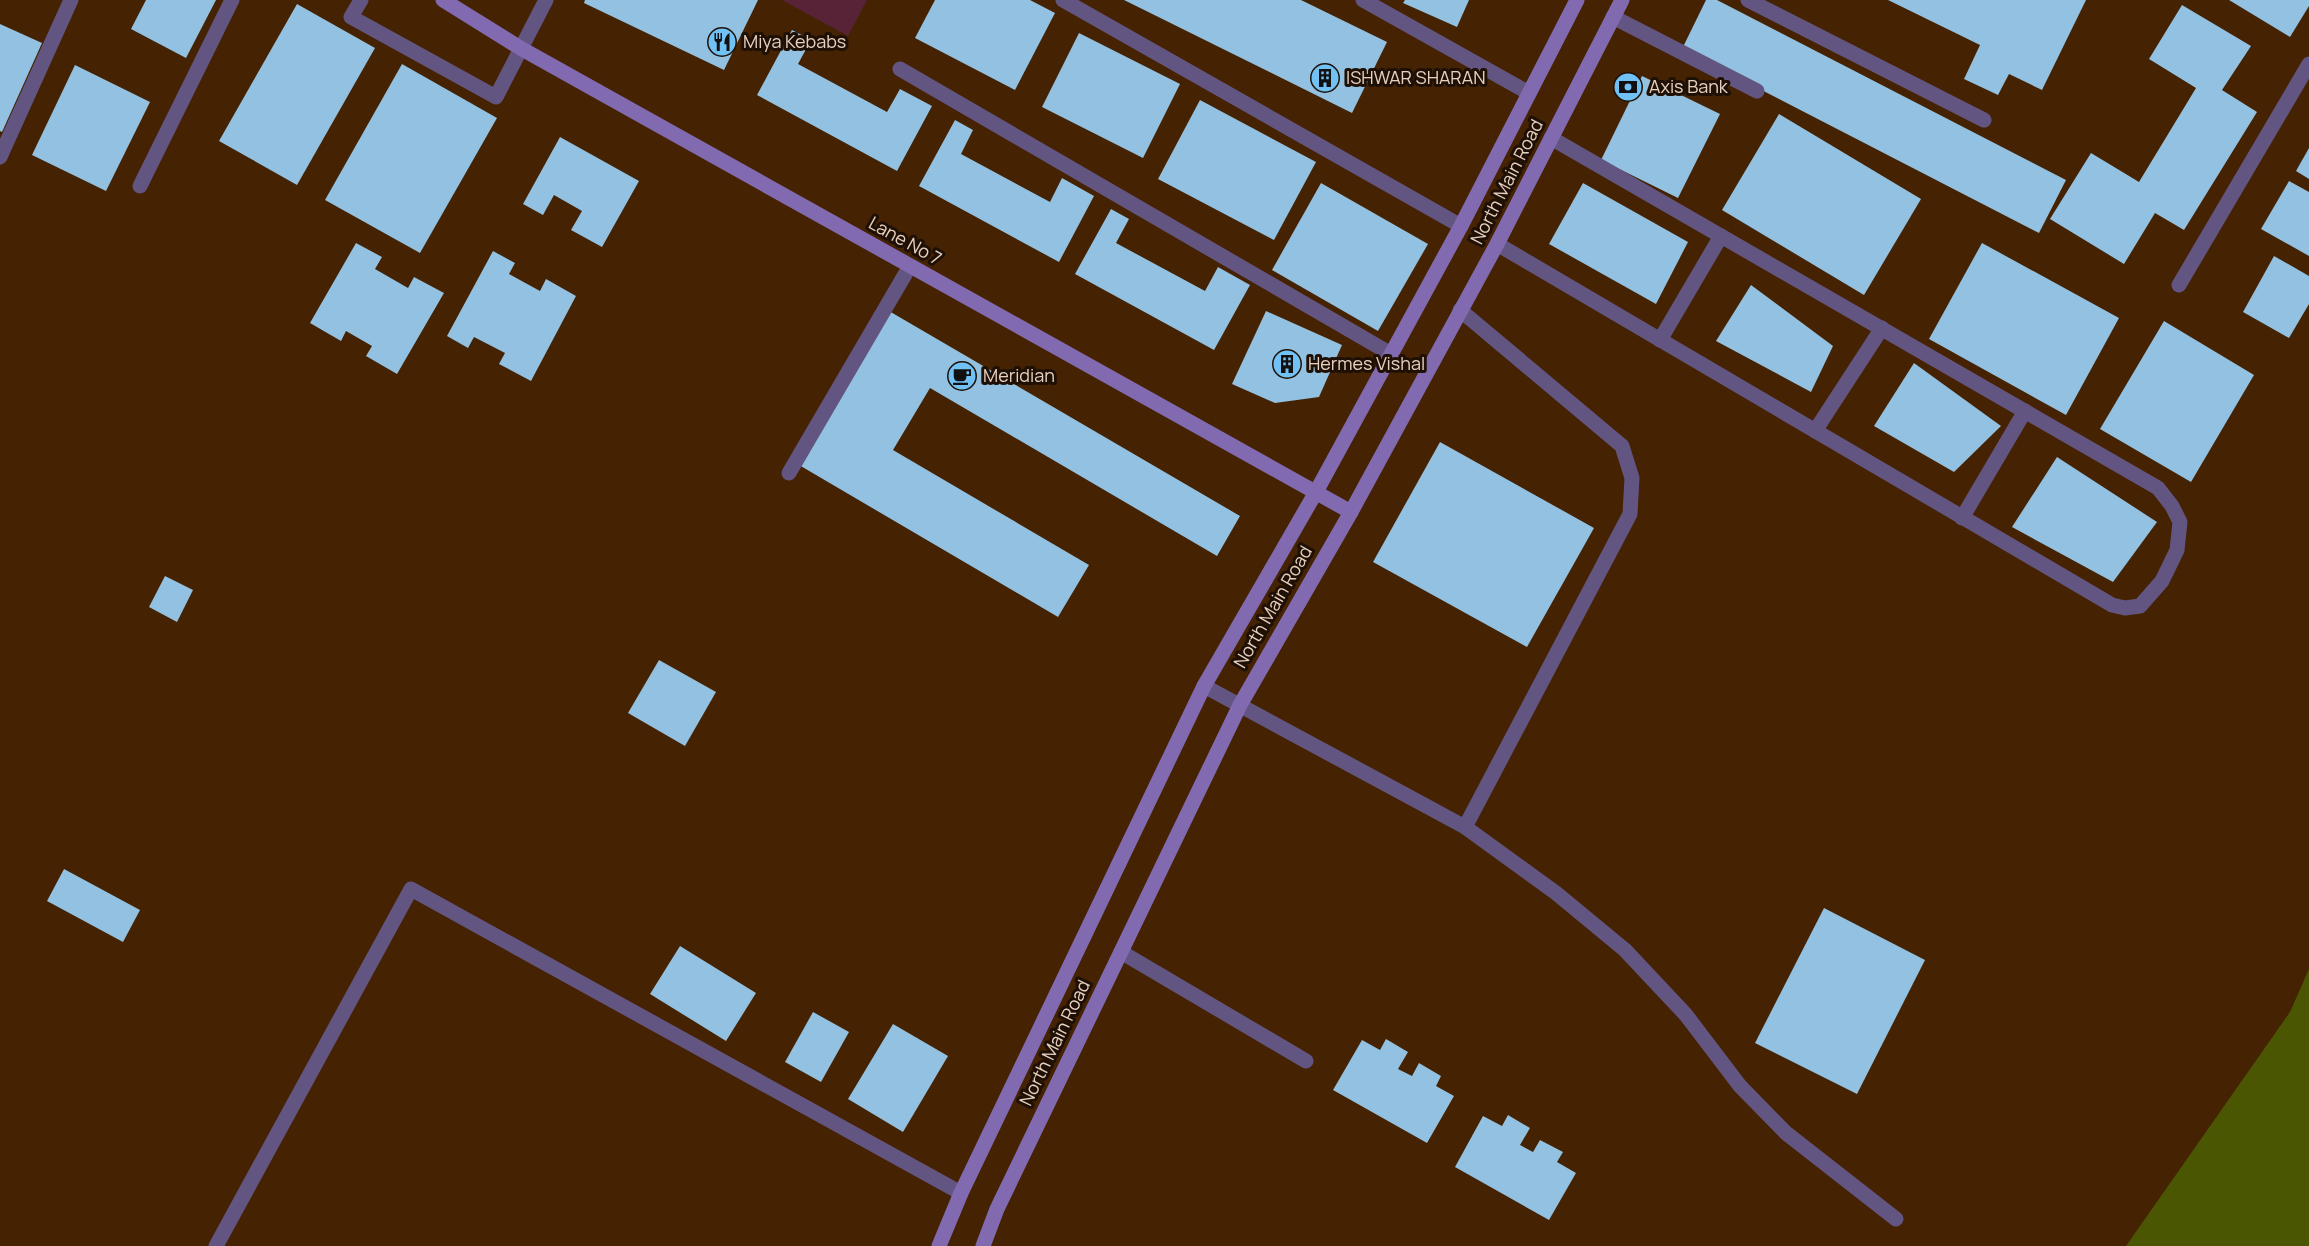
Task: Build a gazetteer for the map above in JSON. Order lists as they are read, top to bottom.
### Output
{
  "streets": {
    "main road": ["North Main Road", "Lane No 7"]
  },
  "crossings": [
    ["North Main Road", "Lane No 7"]
  ],
  "places": {
    "restaurant": ["Miya Kebabs"],
    "building": ["ISHWAR SHARAN", "Hermes Vishal"],
    "bank": ["Axis Bank"],
    "cafe": ["Meridian"]
  }
}
